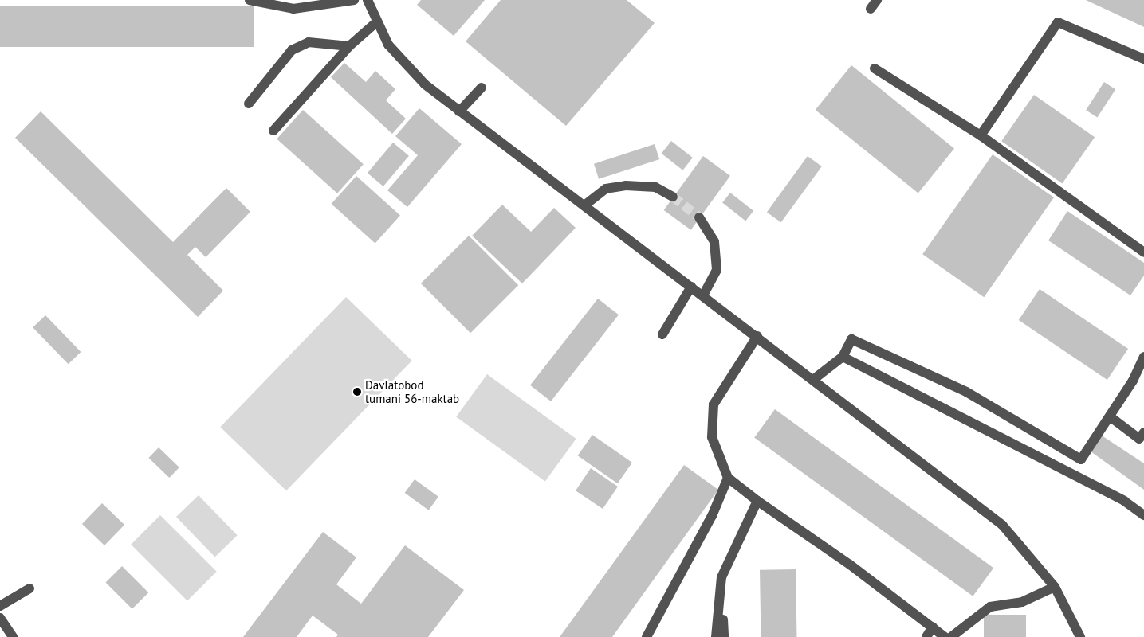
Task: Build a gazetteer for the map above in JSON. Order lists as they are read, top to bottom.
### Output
{
  "places": ["Davlatobod tumani 56-maktab"]
}
